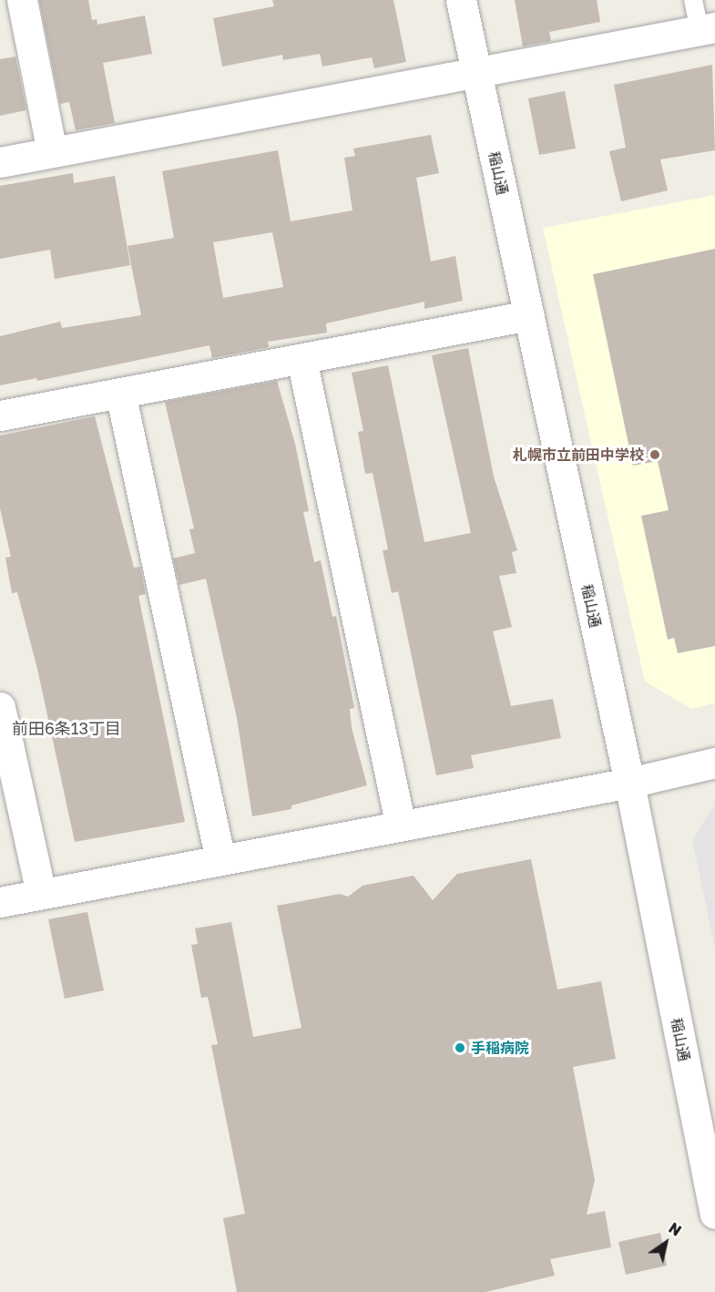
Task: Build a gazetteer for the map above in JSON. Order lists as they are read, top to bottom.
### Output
{
  "streets": {
    "street": ["稲山通"]
  },
  "districts": ["前田6条13丁目"],
  "places": ["札幌市立前田中学校", "手稲病院"],
  "north": "top right"
}
